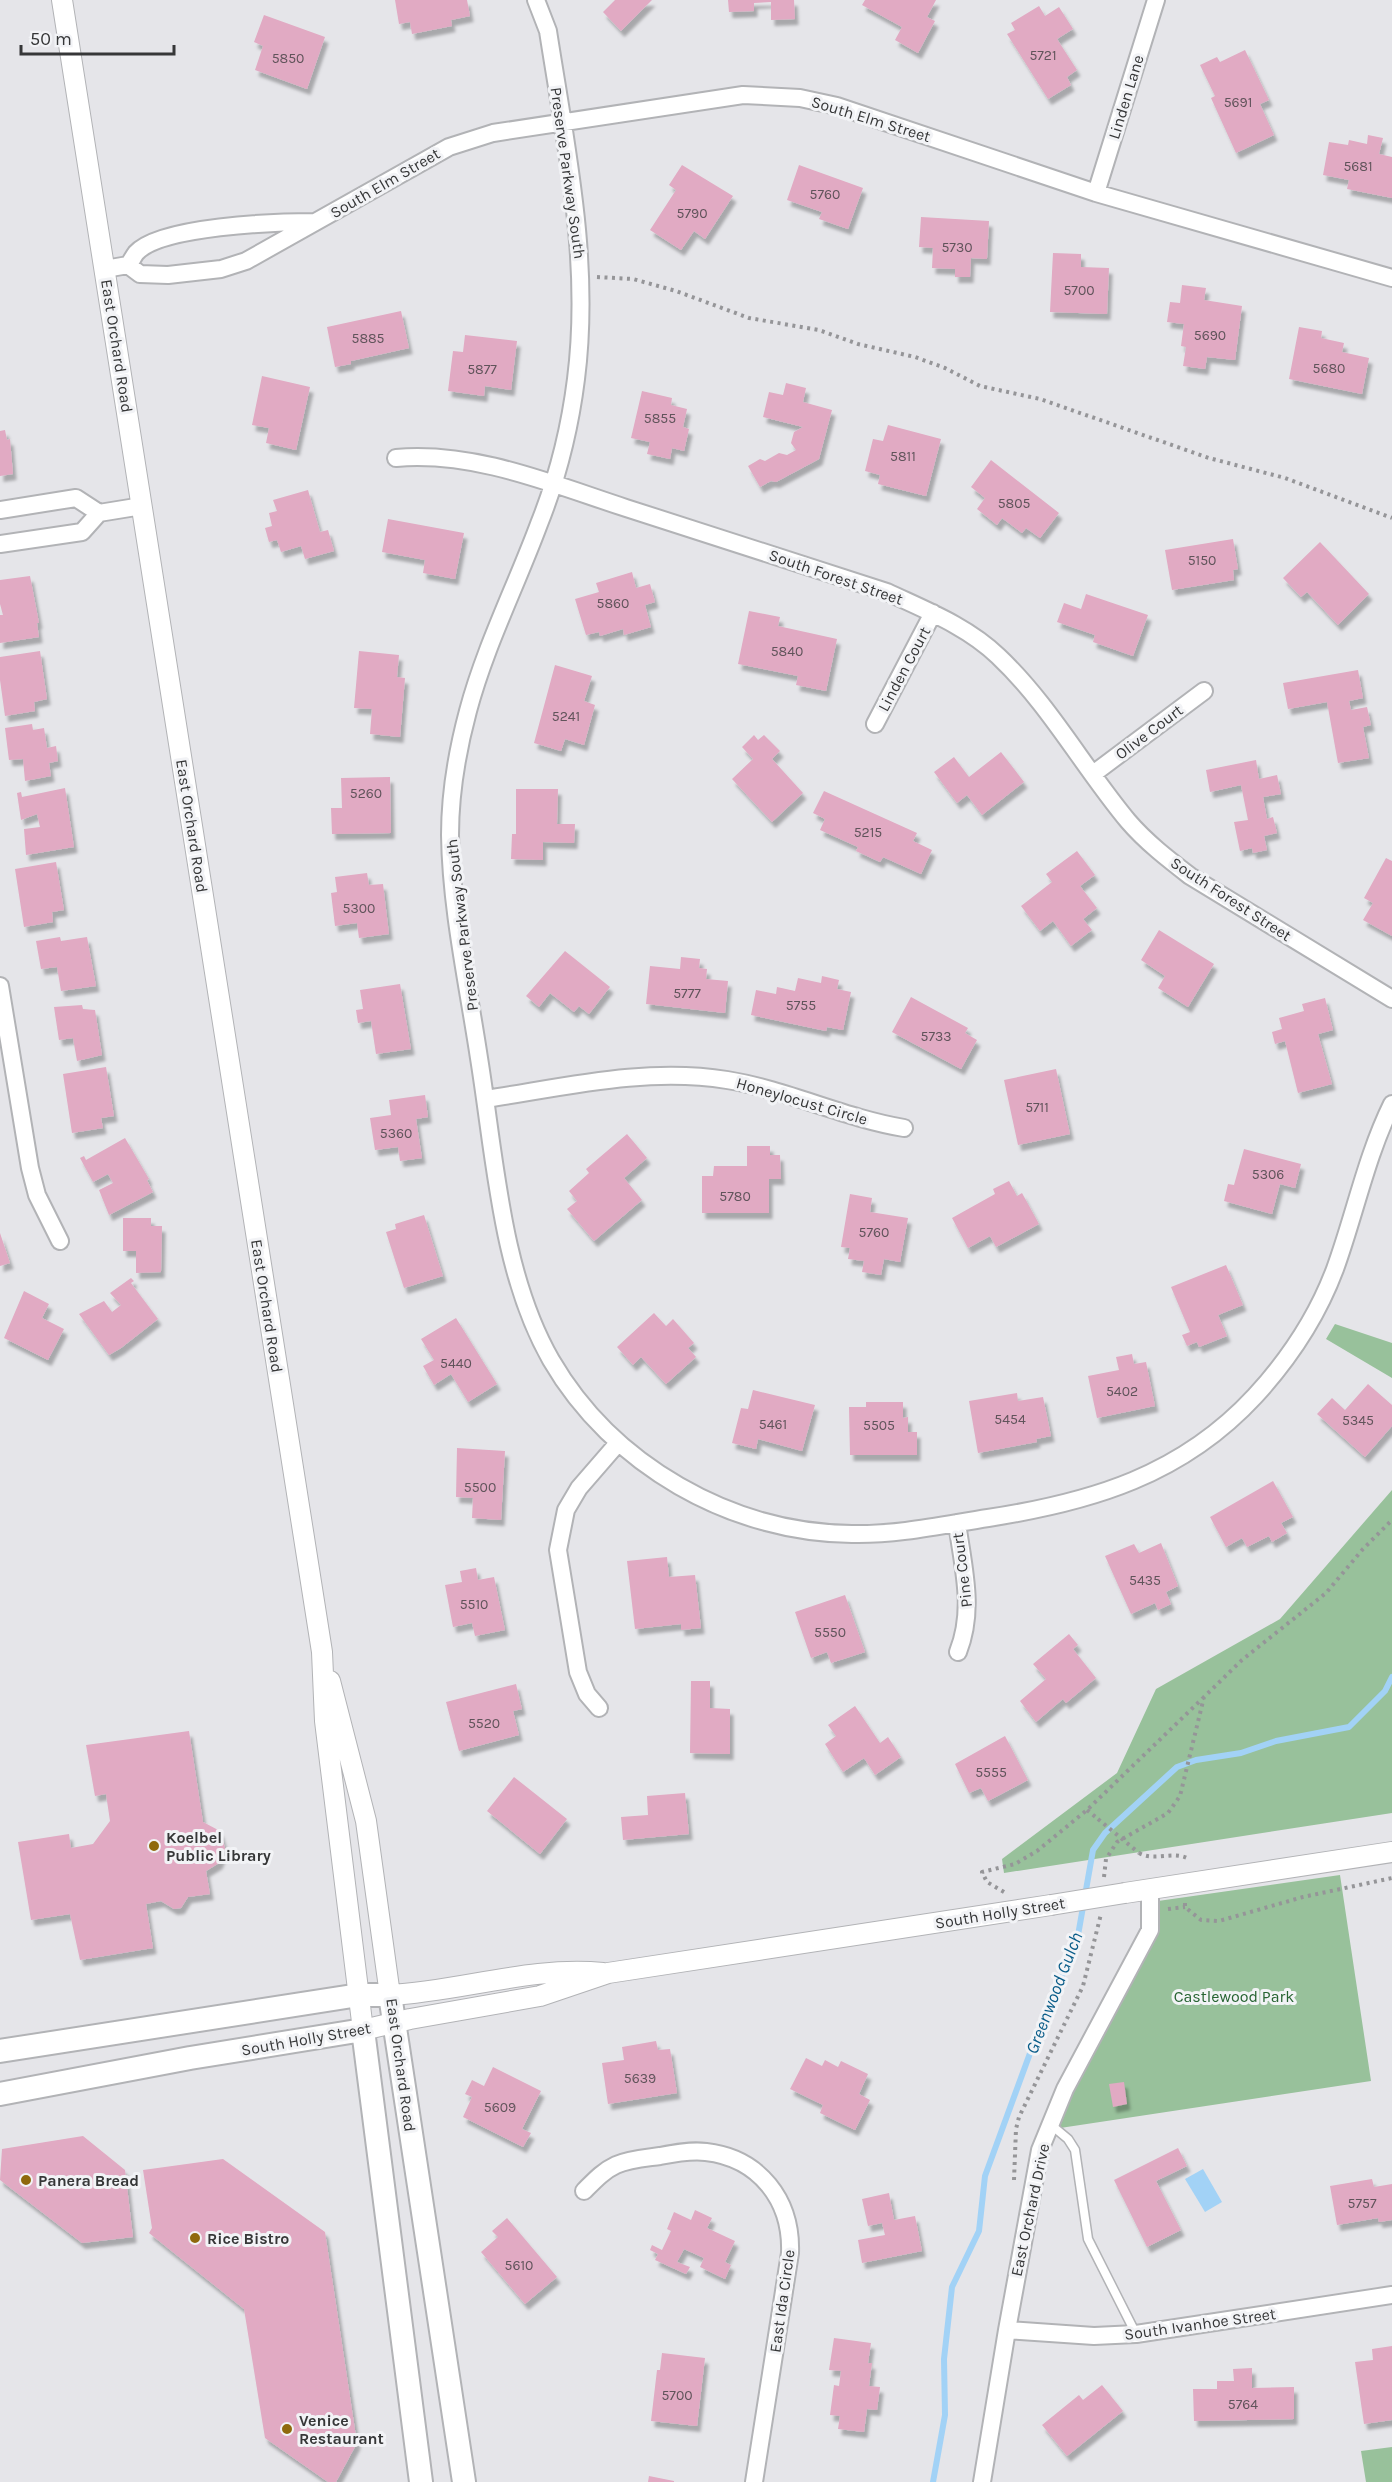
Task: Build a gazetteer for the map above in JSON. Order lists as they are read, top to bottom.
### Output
{
  "streets": {
    "main road": ["East Orchard Road", "South Holly Street"],
    "street": [
      "Linden Lane",
      "South Elm Street",
      "Preserve Parkway South",
      "South Forest Street",
      "Linden Court",
      "Olive Court",
      "Honeylocust Circle",
      "Pine Court",
      "East Orchard Drive",
      "East Ida Circle",
      "South Ivanhoe Street"
    ]
  },
  "crossings": [
    ["Linden Lane", "South Elm Street"],
    ["South Elm Street", "Preserve Parkway South"],
    ["South Elm Street", "East Orchard Road"],
    ["Preserve Parkway South", "South Forest Street"],
    ["Preserve Parkway South", "Honeylocust Circle"],
    ["Preserve Parkway South", "Pine Court"],
    ["East Orchard Road", "South Holly Street"],
    ["South Forest Street", "Linden Court"],
    ["South Forest Street", "Olive Court"],
    ["South Holly Street", "East Orchard Drive"],
    ["East Orchard Drive", "South Ivanhoe Street"]
  ],
  "water": ["Greenwood Gulch"],
  "parks": ["Castlewood Park"],
  "places": [
    "Koelbel Public Library",
    "Panera Bread",
    "Rice Bistro",
    "Venice Restaurant"
  ],
  "house_numbers": [
    "5721",
    "5850",
    "5691",
    "5681",
    "5760",
    "5790",
    "5730",
    "5700",
    "5690",
    "5885",
    "5680",
    "5877",
    "5855",
    "5811",
    "5805",
    "5150",
    "5860",
    "5840",
    "5241",
    "5260",
    "5215",
    "5300",
    "5777",
    "5755",
    "5733",
    "5711",
    "5360",
    "5306",
    "5780",
    "5760",
    "5440",
    "5402",
    "5454",
    "5345",
    "5461",
    "5505",
    "5500",
    "5435",
    "5510",
    "5550",
    "5520",
    "5555",
    "5639",
    "5609",
    "5757",
    "5610",
    "5700",
    "5764"
  ],
  "scale_bar": "50 m"
}
